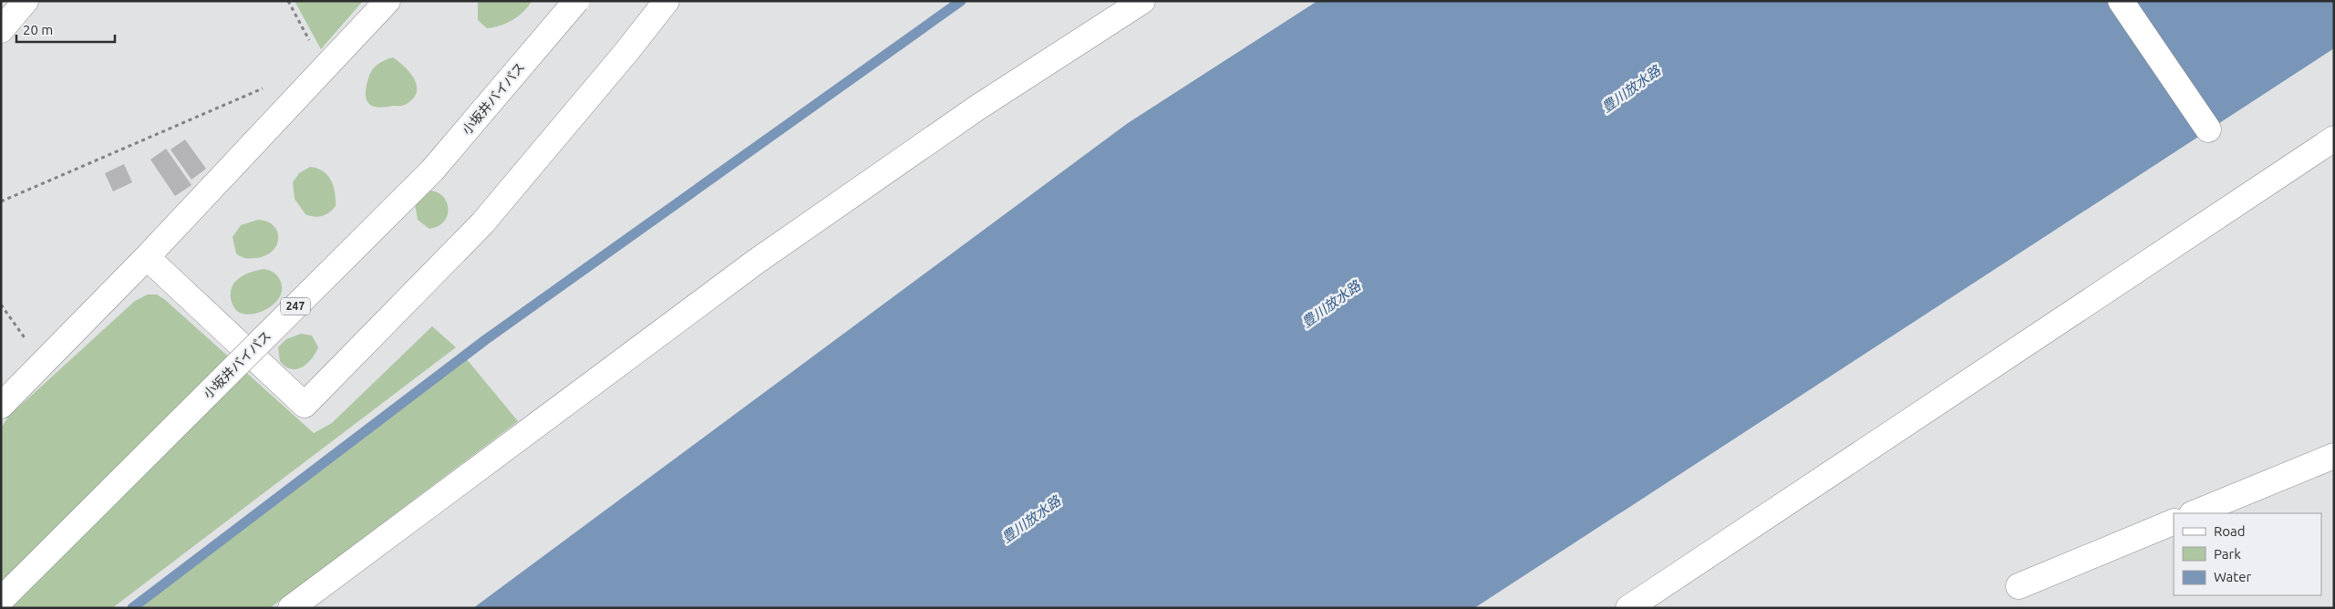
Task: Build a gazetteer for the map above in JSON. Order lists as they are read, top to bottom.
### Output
{
  "streets": {
    "main road": ["小坂井バイパス", "247"]
  },
  "water": ["豊川放水路"],
  "legend": ["Road", "Park", "Water"],
  "scale_bar": "20 m"
}
